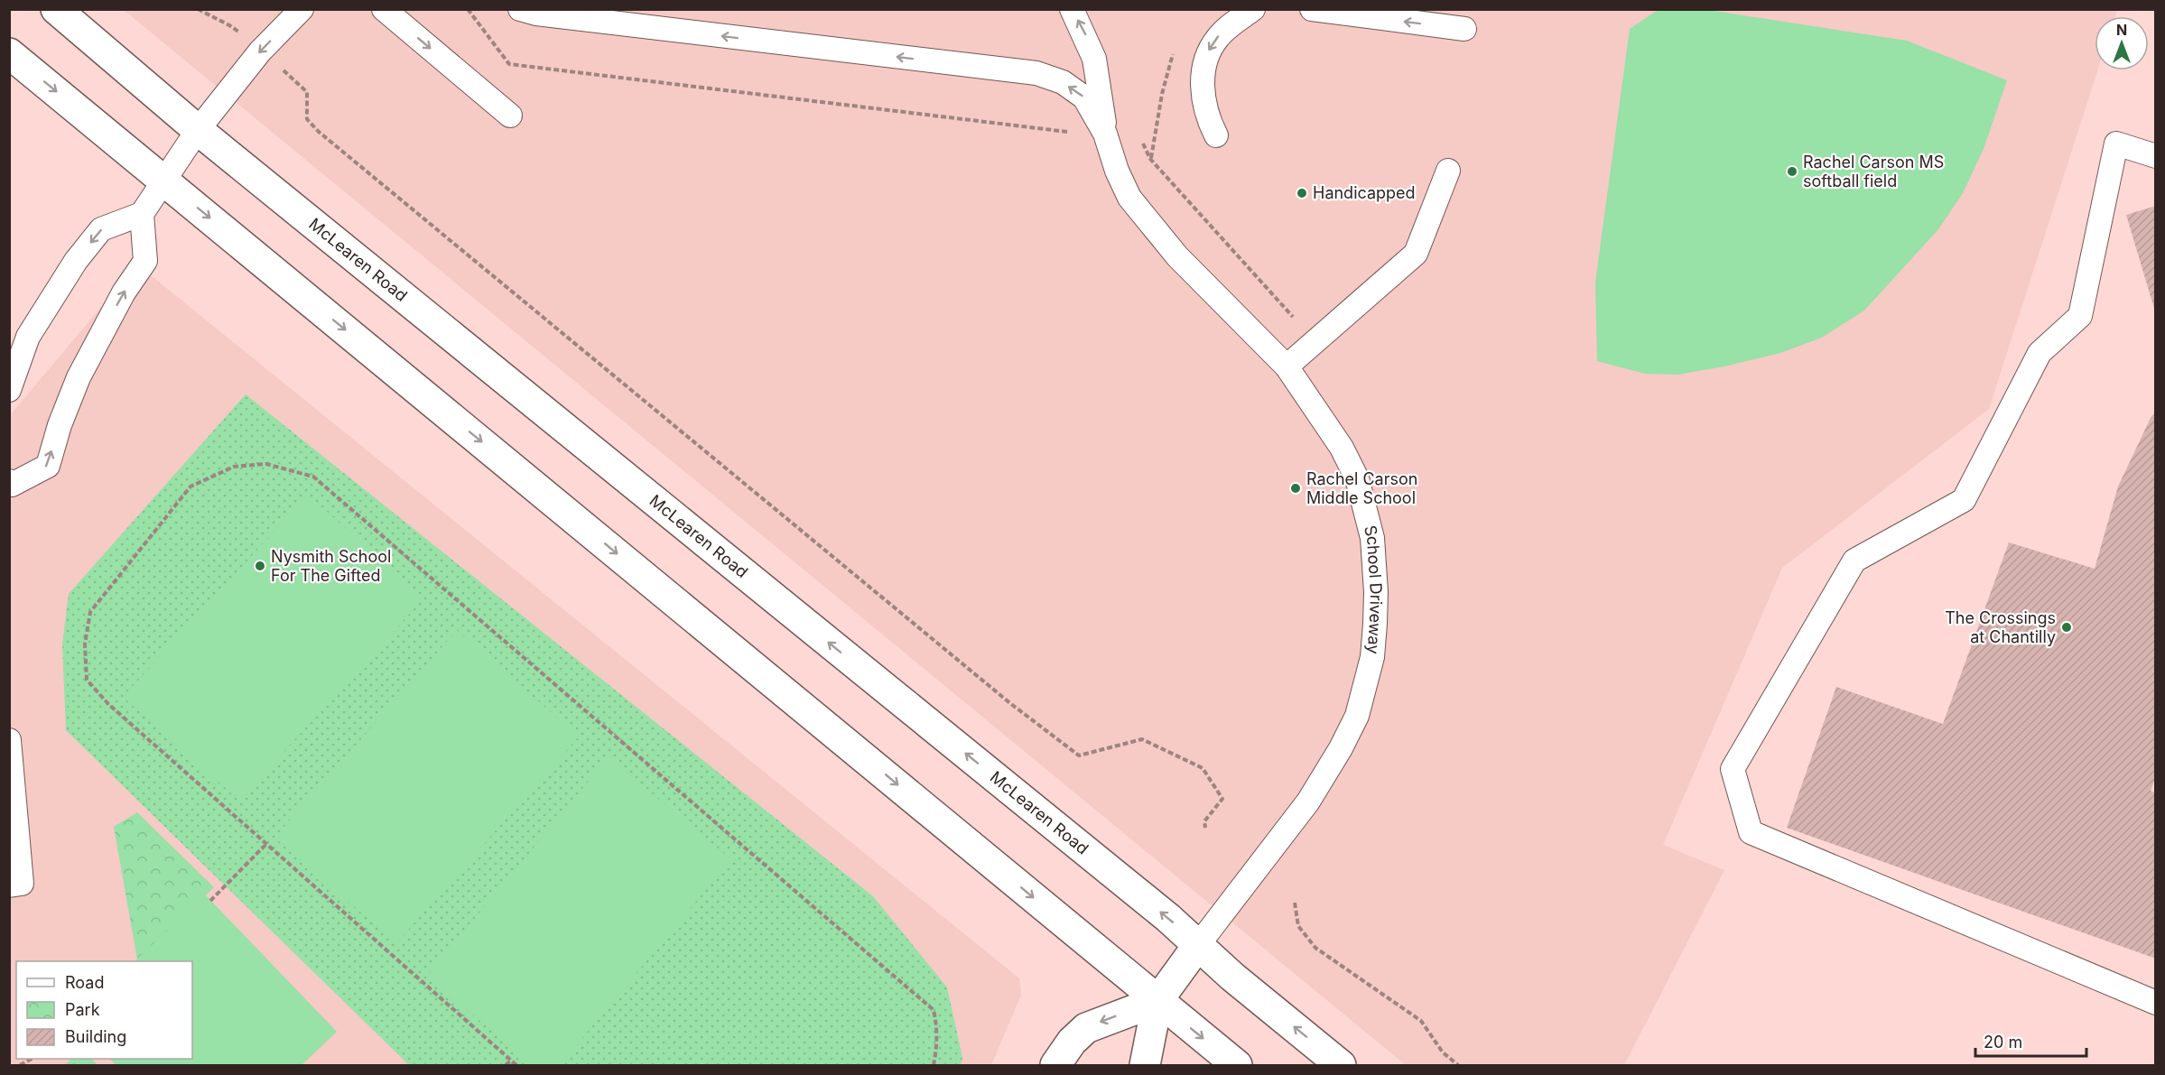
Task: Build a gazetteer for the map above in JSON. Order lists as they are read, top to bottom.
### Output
{
  "streets": {
    "main road": ["McLearen Road"],
    "lane": ["School Driveway"]
  },
  "crossings": [
    ["McLearen Road", "School Driveway"]
  ],
  "places": [
    "Rachel Carson MS softball field",
    "Handicapped",
    "Rachel Carson Middle School",
    "Nysmith School For The Gifted",
    "The Crossings at Chantilly"
  ],
  "legend": ["Road", "Park", "Building"],
  "scale_bar": "20 m",
  "north": "top"
}
